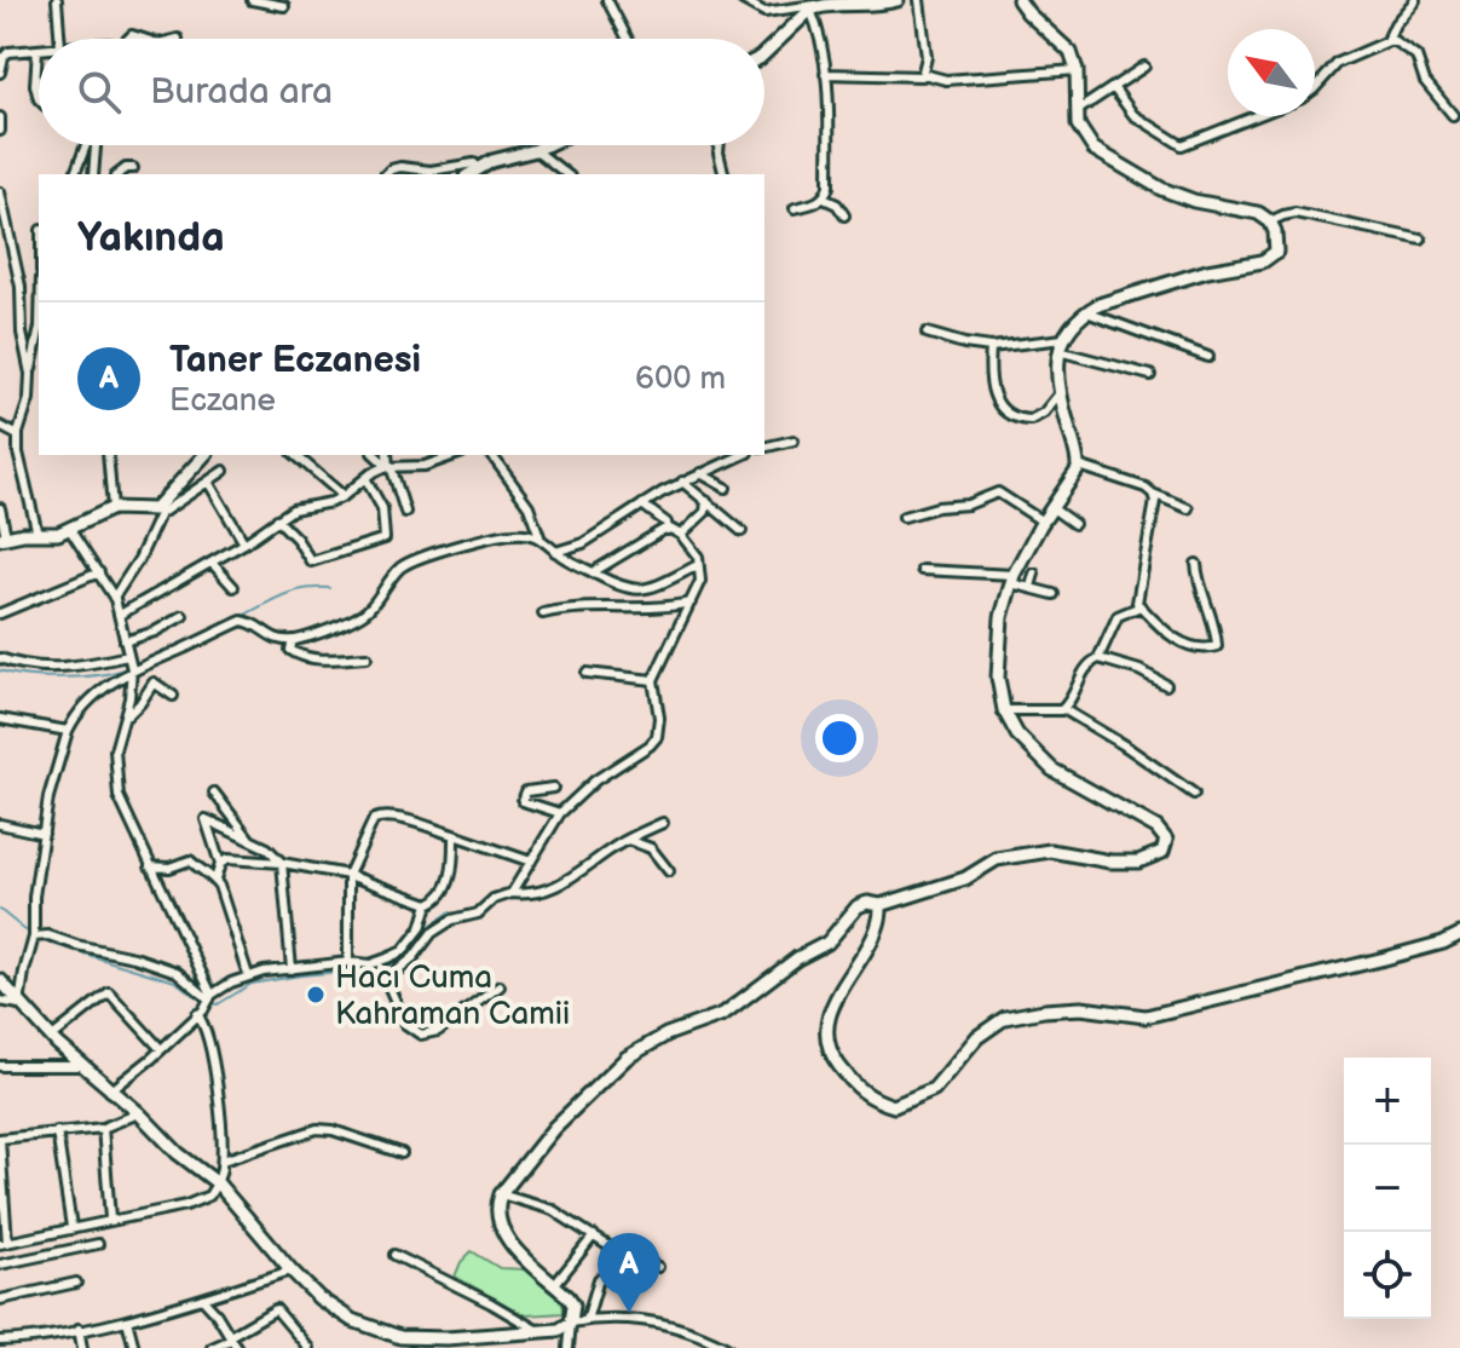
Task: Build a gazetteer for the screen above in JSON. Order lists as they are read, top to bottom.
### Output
{
  "places": ["Hacı Cuma Kahraman Camii"],
  "north": "top left",
  "page": {
    "search": "Burada ara",
    "heading": "Yakında",
    "list": [
      {
        "mark": "A",
        "name": "Taner Eczanesi",
        "note": "Eczane",
        "value": "600 m"
      }
    ],
    "map_buttons": ["+", "−"],
    "pins": "A"
  }
}
